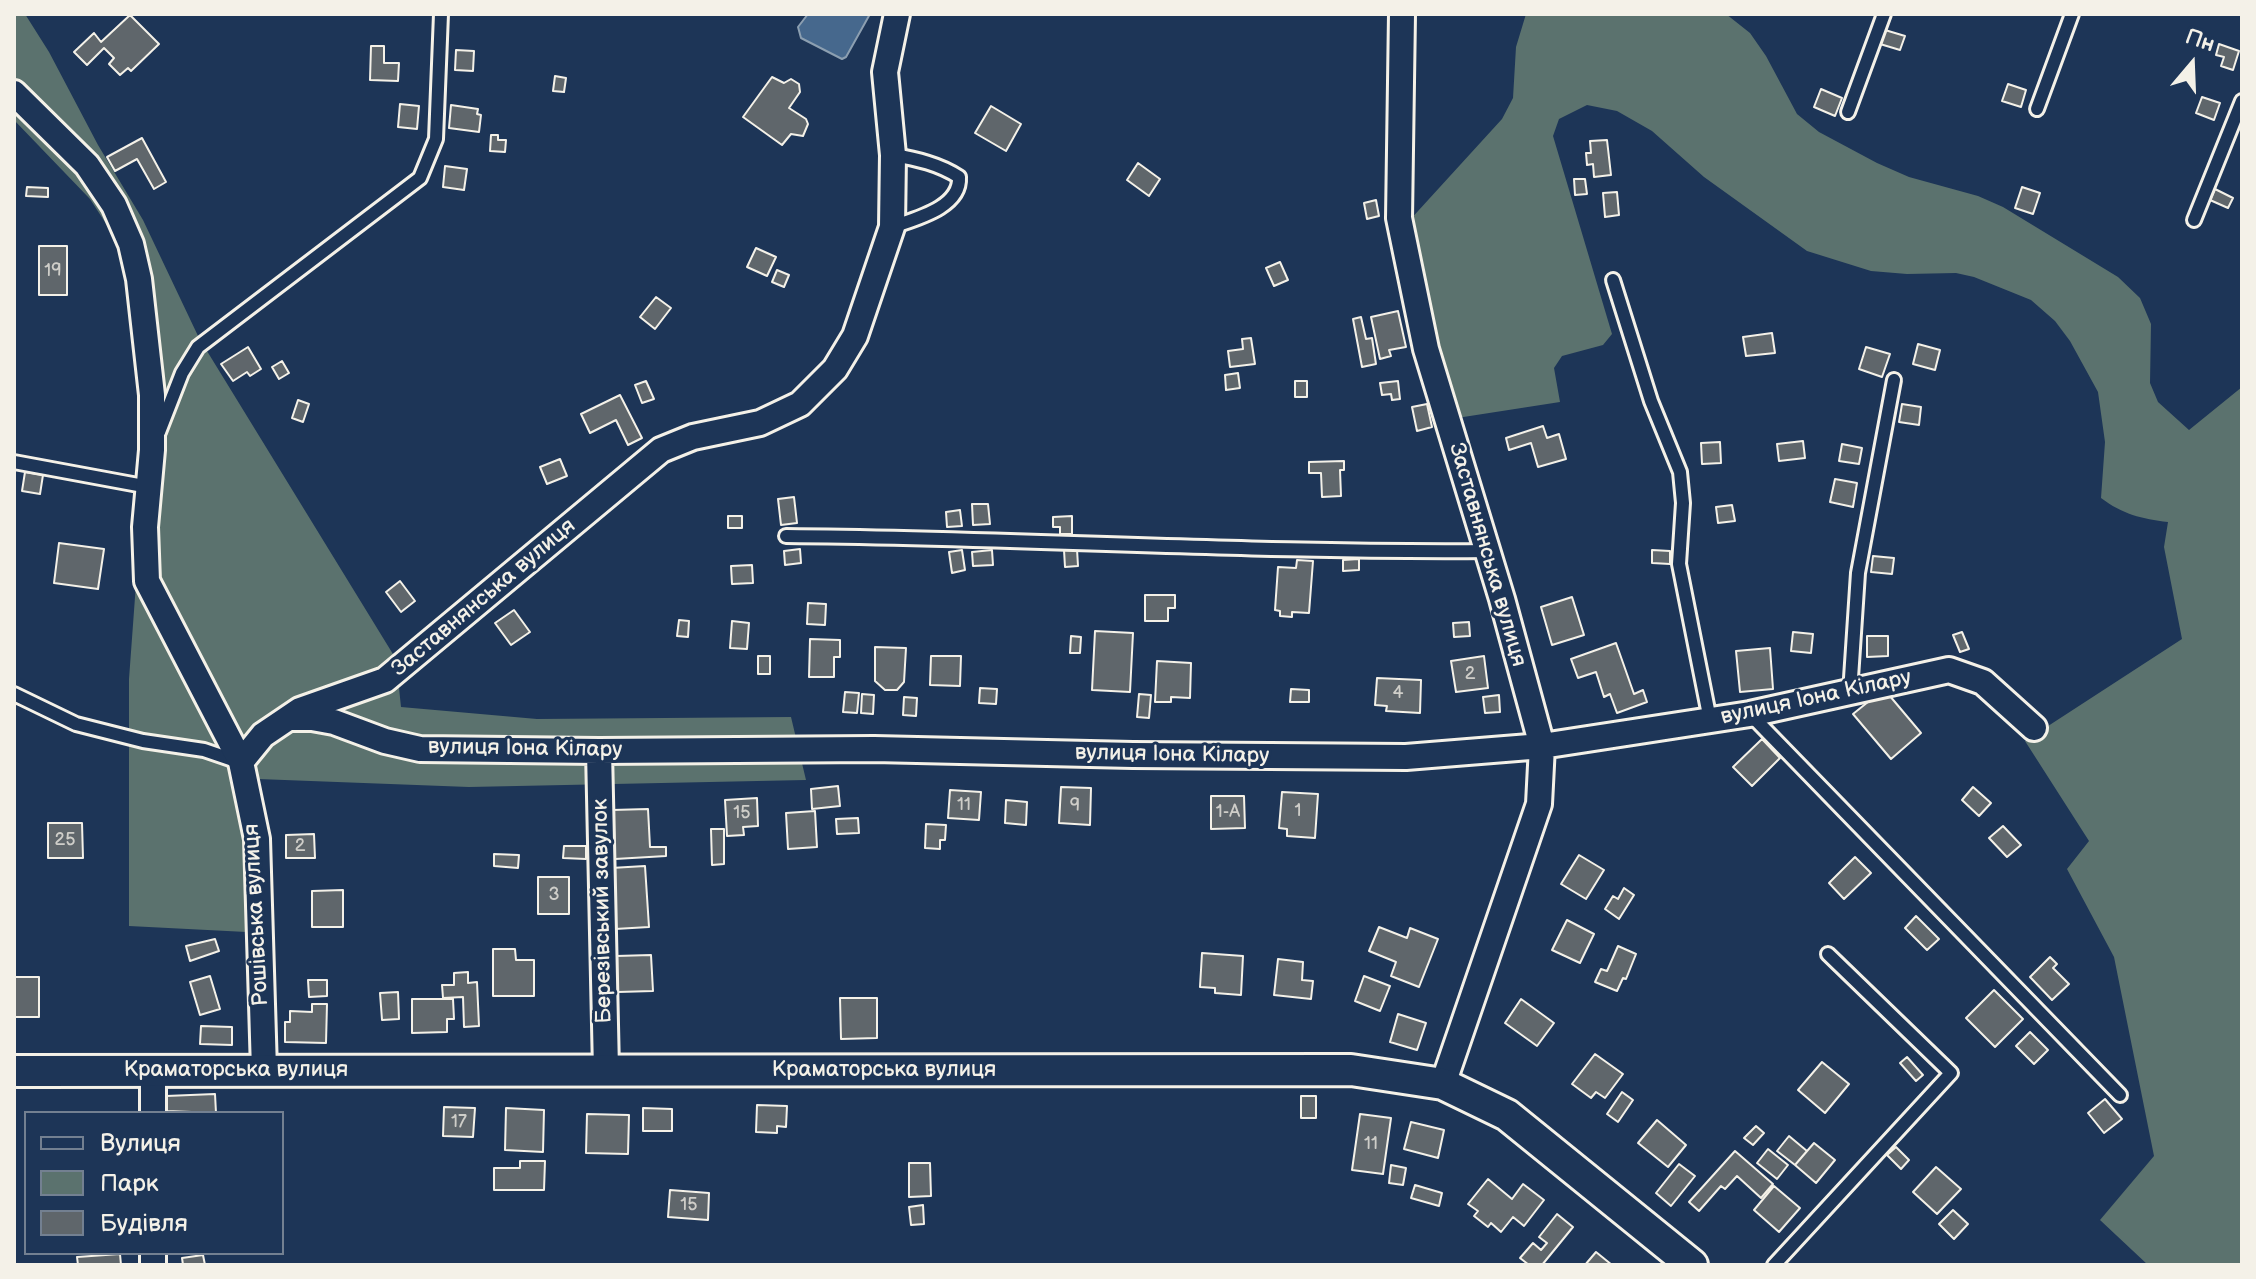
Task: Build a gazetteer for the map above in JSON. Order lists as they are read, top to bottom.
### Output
{
  "streets": {
    "street": [
      "Заставнянська вулиця",
      "вулиця Іона Кілару",
      "Березівський завулок",
      "Рошівська вулиця",
      "Краматорська вулиця"
    ]
  },
  "crossings": [
    ["Заставнянська вулиця", "вулиця Іона Кілару"],
    ["Заставнянська вулиця", "Рошівська вулиця"],
    ["Заставнянська вулиця", "Краматорська вулиця"],
    ["вулиця Іона Кілару", "Березівський завулок"],
    ["Березівський завулок", "Краматорська вулиця"],
    ["Рошівська вулиця", "Краматорська вулиця"]
  ],
  "house_numbers": [
    "19",
    "2",
    "4",
    "11",
    "9",
    "1",
    "1-А",
    "15",
    "25",
    "2",
    "3",
    "17",
    "11",
    "15"
  ],
  "legend": ["Вулиця", "Парк", "Будівля"],
  "north": "top"
}
